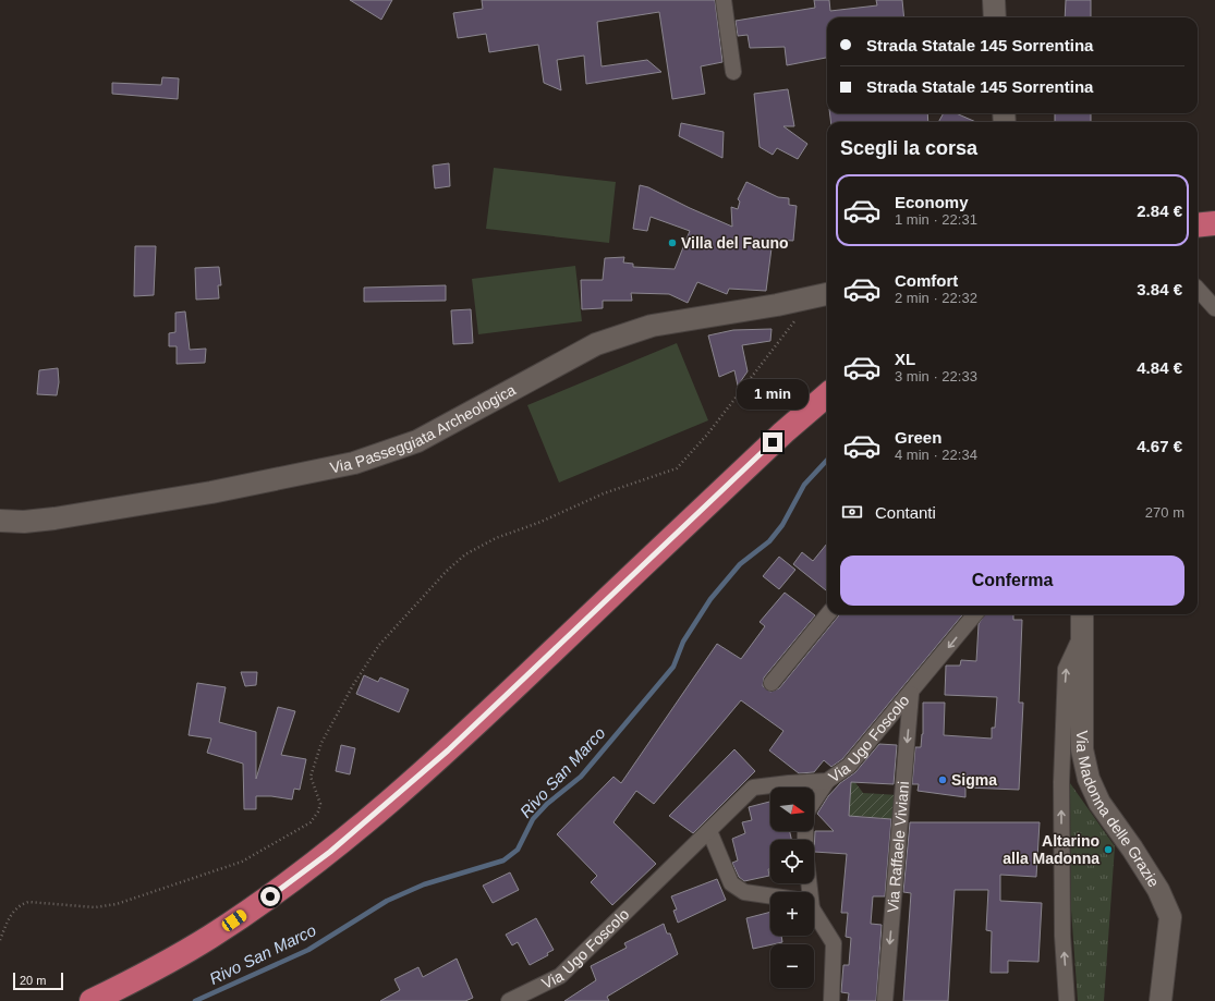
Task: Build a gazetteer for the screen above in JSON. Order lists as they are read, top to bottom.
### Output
{
  "streets": {
    "street": [
      "Via Passeggiata Archeologica",
      "Via Ugo Foscolo",
      "Via Madonna delle Grazie",
      "Via Raffaele Viviani"
    ]
  },
  "crossings": [
    ["Via Ugo Foscolo", "Via Raffaele Viviani"]
  ],
  "one_way": ["Via Raffaele Viviani"],
  "water": ["Rivo San Marco"],
  "places": ["Villa del Fauno", "Sigma", "Altarino alla Madonna"],
  "scale_bar": "20 m",
  "north": "right",
  "page": {
    "banner": ["Strada Statale 145 Sorrentina", "Strada Statale 145 Sorrentina"],
    "heading": "Scegli la corsa",
    "list": [
      {
        "name": "Economy",
        "note": "1 min · 22:31",
        "value": "2.84 €"
      },
      {
        "name": "Comfort",
        "note": "2 min · 22:32",
        "value": "3.84 €"
      },
      {
        "name": "XL",
        "note": "3 min · 22:33",
        "value": "4.84 €"
      },
      {
        "name": "Green",
        "note": "4 min · 22:34",
        "value": "4.67 €"
      }
    ],
    "bubble": "1 min",
    "pay": ["Contanti", "270 m"],
    "buttons": "Conferma",
    "map_buttons": ["+", "−"],
    "scale": "20 m"
  }
}
